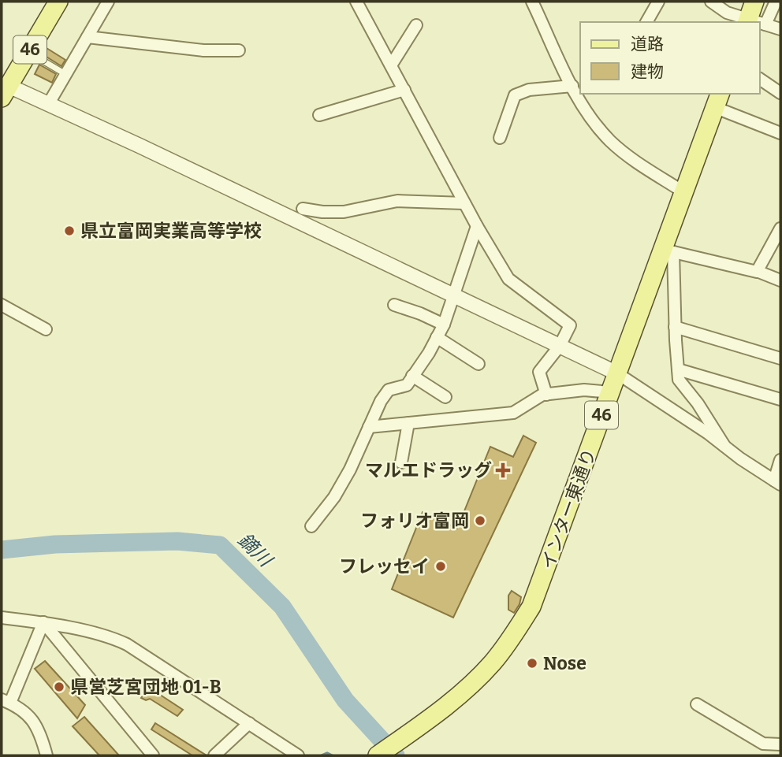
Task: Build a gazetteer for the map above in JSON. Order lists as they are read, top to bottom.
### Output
{
  "streets": {
    "main road": ["46", "インター東通り"]
  },
  "water": ["鏑川"],
  "places": {
    "other": [
      "県立富岡実業高等学校",
      "フォリオ富岡",
      "フレッセイ",
      "Nose",
      "県営芝宮団地 01-B"
    ],
    "health": ["マルエドラッグ"]
  },
  "legend": ["道路", "建物"]
}
